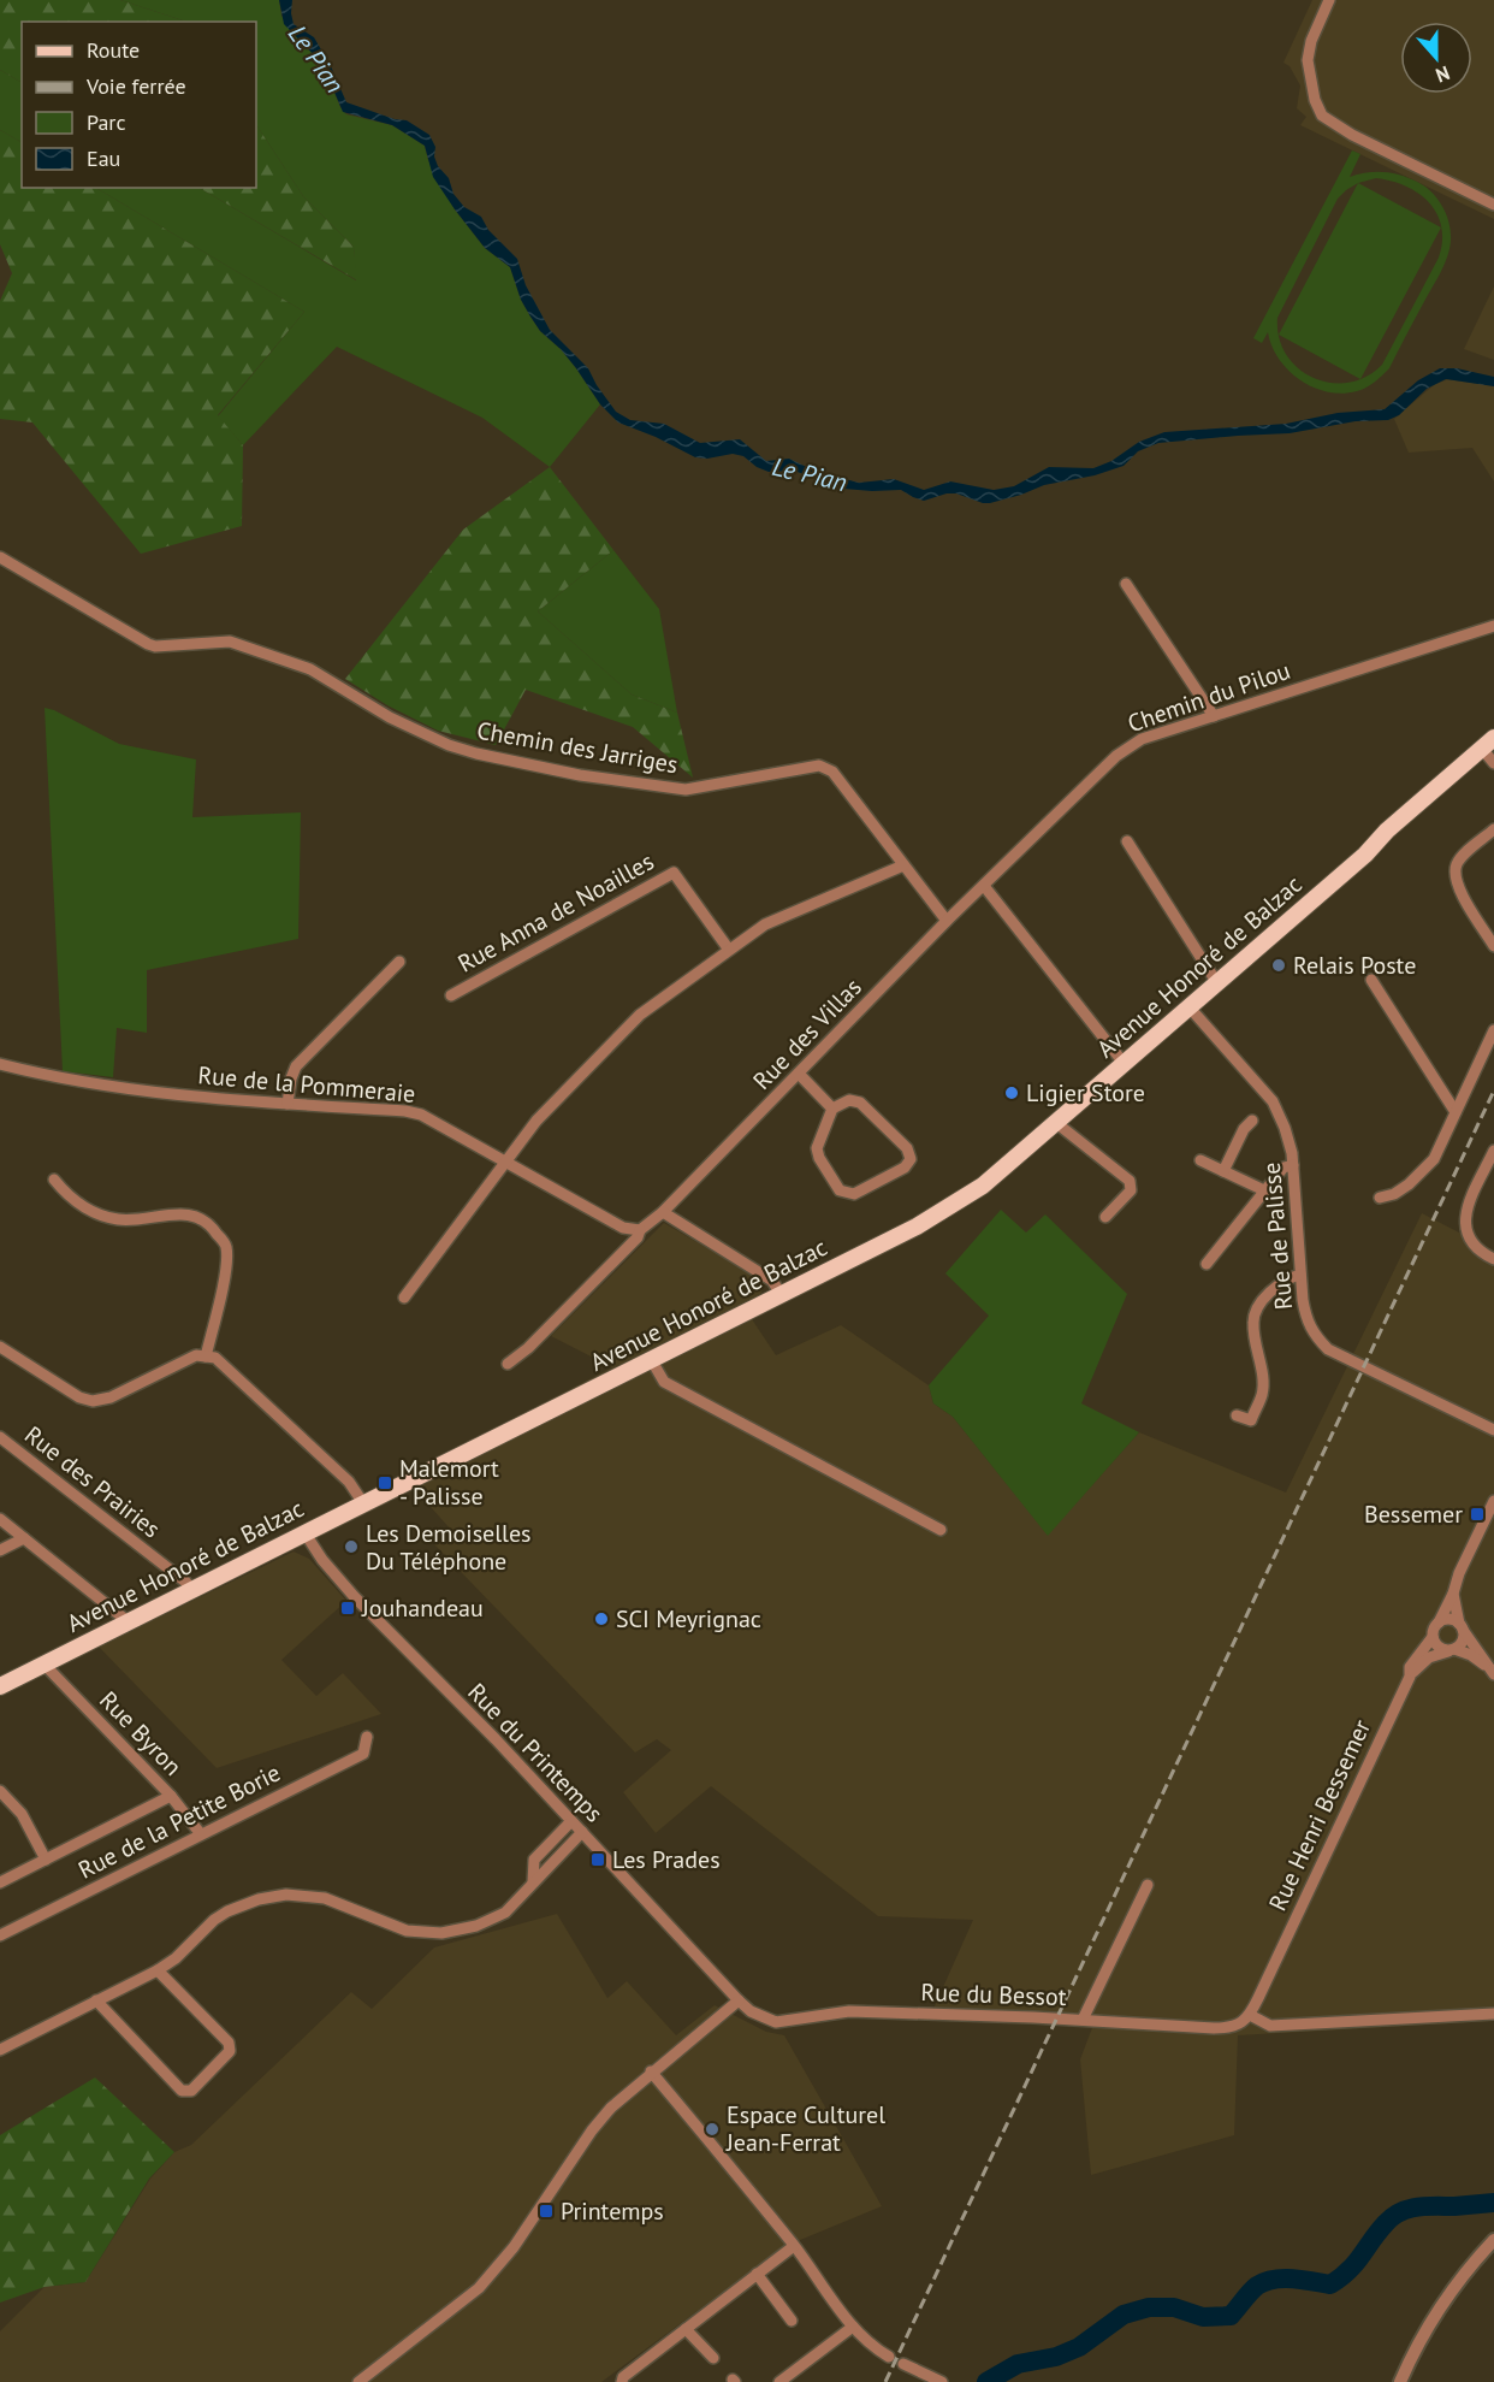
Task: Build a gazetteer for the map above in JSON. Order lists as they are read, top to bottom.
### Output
{
  "streets": {
    "main road": ["Avenue Honoré de Balzac"],
    "street": [
      "Chemin du Pilou",
      "Chemin des Jarriges",
      "Rue Anna de Noailles",
      "Rue des Villas",
      "Rue de la Pommeraie",
      "Rue de Palisse",
      "Rue des Prairies",
      "Rue Byron",
      "Rue du Printemps",
      "Rue Henri Bessemer",
      "Rue de la Petite Borie",
      "Rue du Bessot"
    ]
  },
  "crossings": [
    ["Chemin du Pilou", "Rue des Villas"],
    ["Chemin des Jarriges", "Rue des Villas"],
    ["Avenue Honoré de Balzac", "Rue de Palisse"],
    ["Avenue Honoré de Balzac", "Rue des Prairies"],
    ["Avenue Honoré de Balzac", "Rue Byron"],
    ["Avenue Honoré de Balzac", "Rue du Printemps"],
    ["Rue Byron", "Rue de la Petite Borie"],
    ["Rue du Printemps", "Rue du Bessot"],
    ["Rue Henri Bessemer", "Rue du Bessot"]
  ],
  "water": ["Le Pian"],
  "places": {
    "other": [
      "Relais Poste",
      "Ligier Store",
      "Les Demoiselles Du Téléphone",
      "SCI Meyrignac",
      "Espace Culturel Jean-Ferrat"
    ],
    "transit": [
      "Malemort - Palisse",
      "Bessemer",
      "Jouhandeau",
      "Les Prades",
      "Printemps"
    ]
  },
  "legend": [
    "Route",
    "Voie ferrée",
    "Parc",
    "Eau"
  ],
  "north": "bottom"
}
